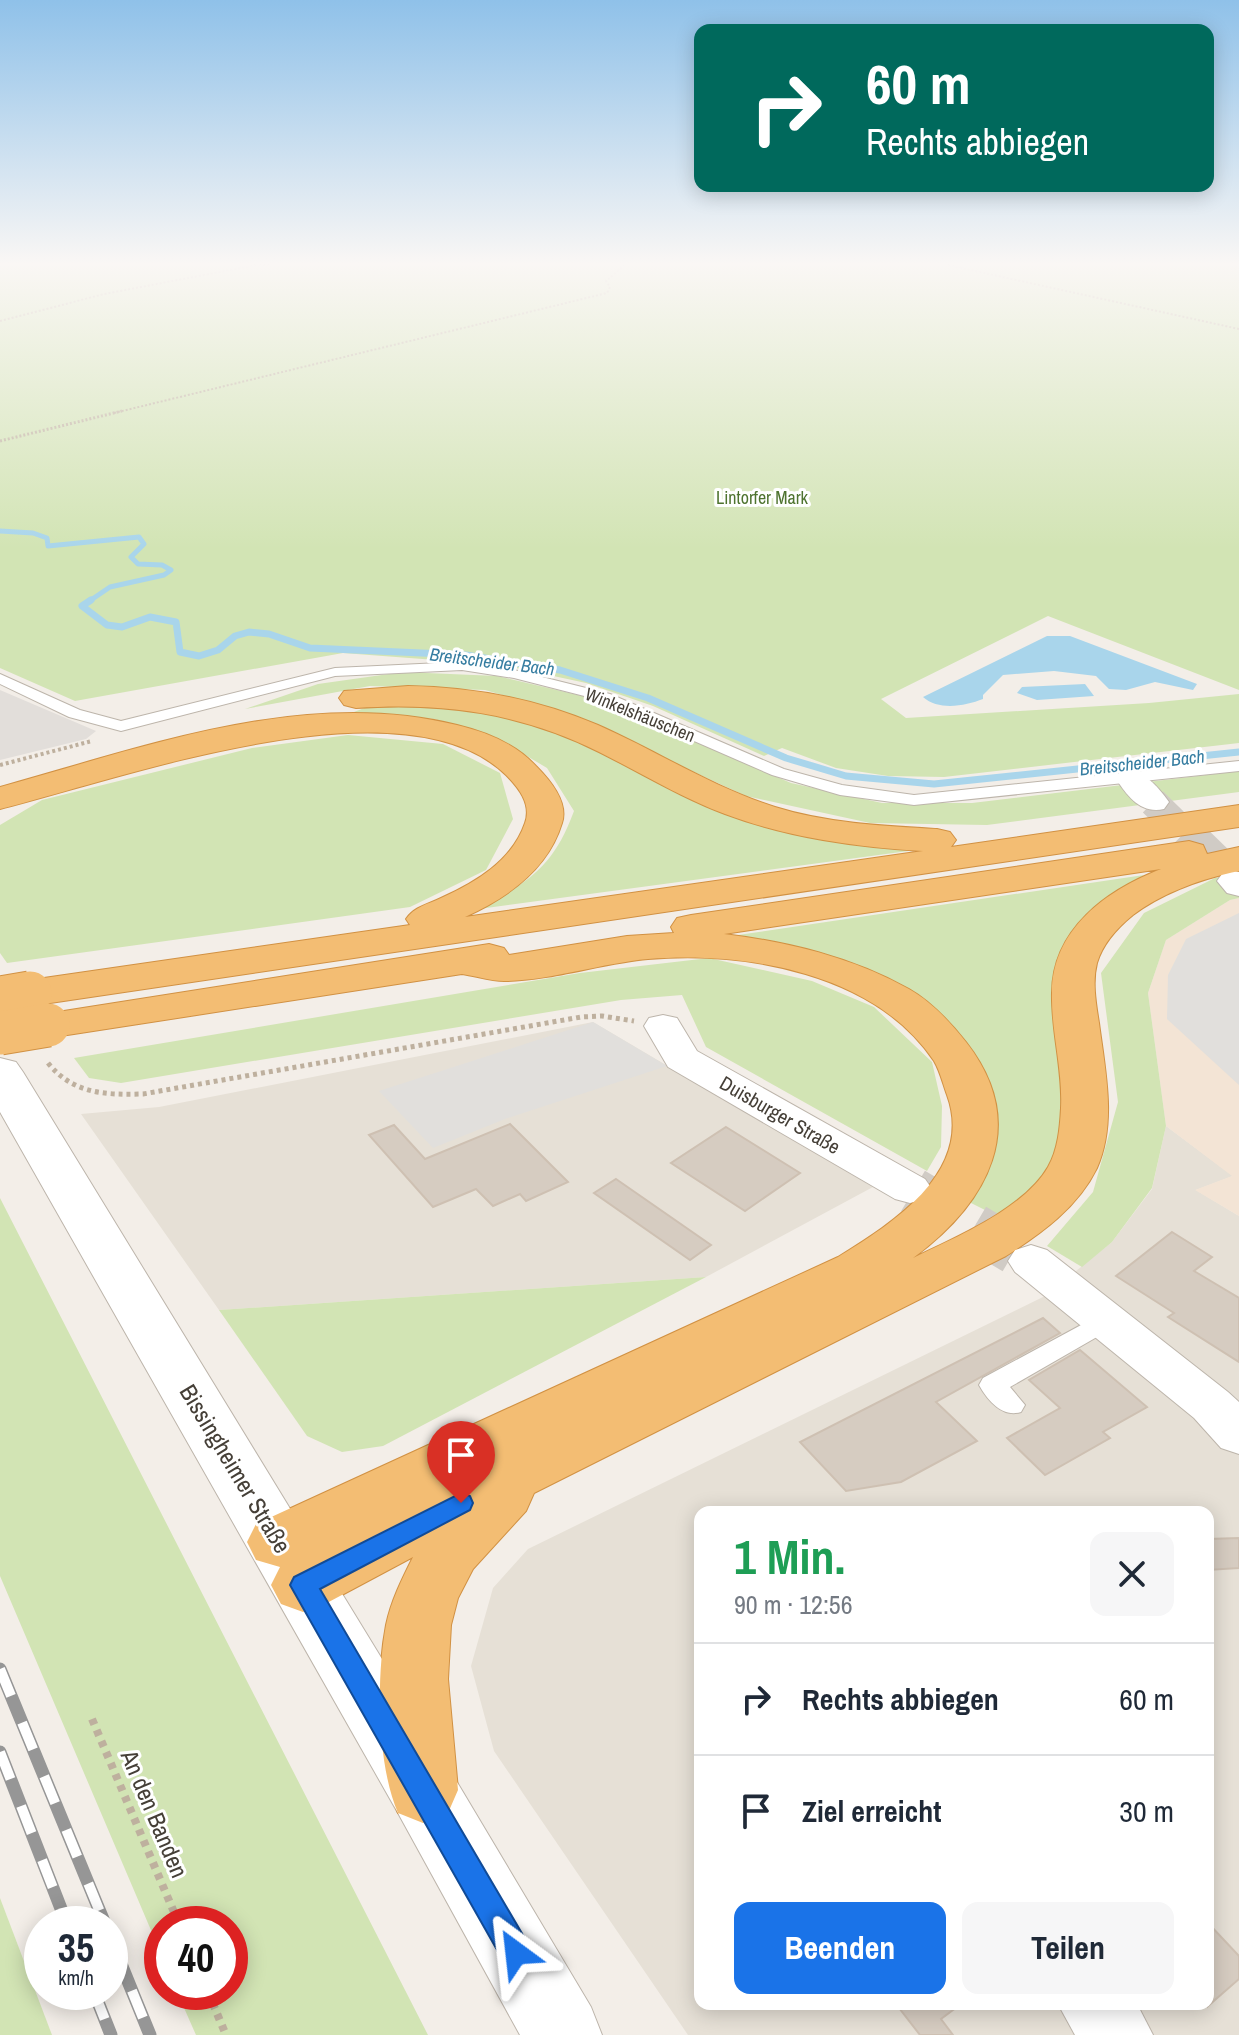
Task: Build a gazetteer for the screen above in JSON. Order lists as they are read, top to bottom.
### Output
{
  "streets": {
    "street": ["Duisburger Straße", "Bissingheimer Straße"],
    "lane": ["Winkelshäuschen"],
    "path": ["An den Banden"]
  },
  "water": ["Breitscheider Bach"],
  "parks": ["Lintorfer Mark"],
  "page": {
    "turn": ["60 m", "Rechts abbiegen"],
    "heading": ["1 Min.", "90 m · 12:56"],
    "list": [
      {
        "name": "Rechts abbiegen",
        "value": "60 m"
      },
      {
        "name": "Ziel erreicht",
        "value": "30 m"
      }
    ],
    "buttons": ["Beenden", "Teilen"],
    "speed": "35 km/h",
    "limit": "40"
  }
}
